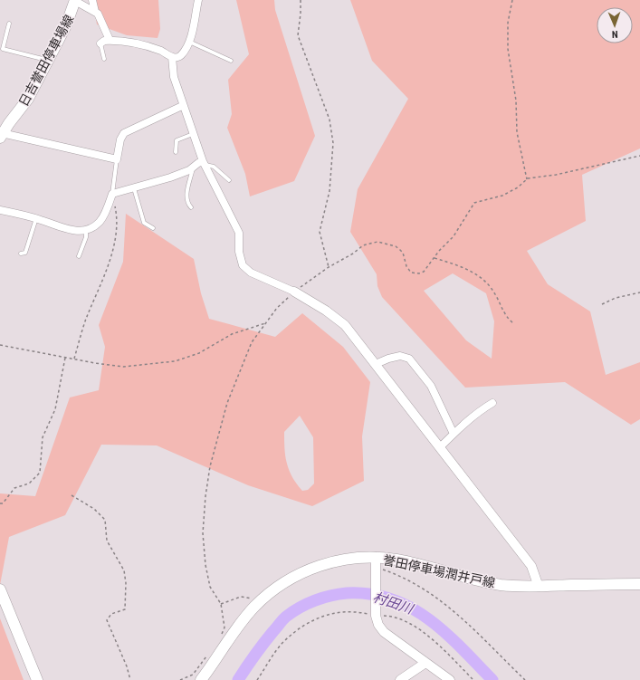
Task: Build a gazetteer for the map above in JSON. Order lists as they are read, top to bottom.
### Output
{
  "streets": {
    "main road": ["日吉誉田停車場線", "誉田停車場潤井戸線"]
  },
  "water": ["村田川"],
  "north": "bottom"
}
